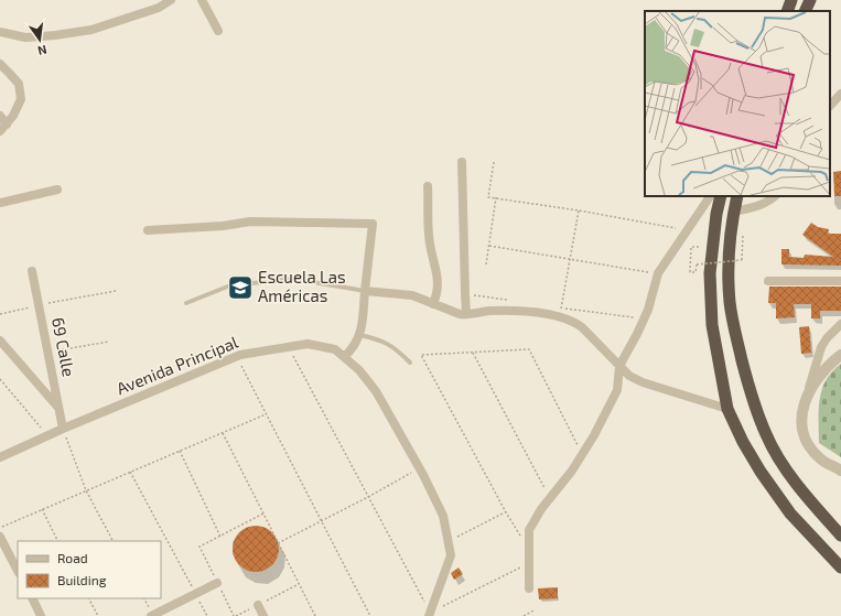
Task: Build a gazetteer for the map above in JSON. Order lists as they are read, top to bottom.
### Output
{
  "streets": {
    "street": ["69 Calle", "Avenida Principal"]
  },
  "crossings": [
    ["69 Calle", "Avenida Principal"]
  ],
  "places": {
    "school or university": ["Escuela Las Américas"]
  },
  "legend": ["Road", "Building"],
  "north": "bottom"
}
